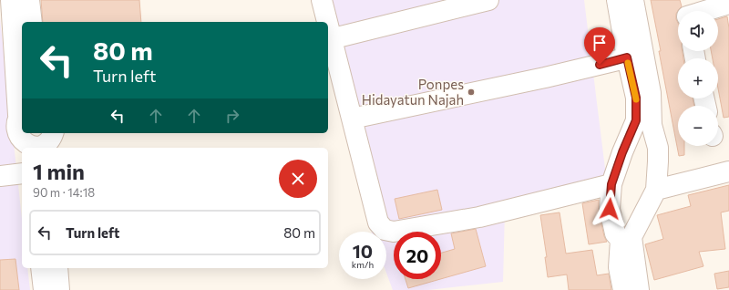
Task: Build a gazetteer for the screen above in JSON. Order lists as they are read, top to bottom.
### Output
{
  "places": ["Ponpes Hidayatun Najah"],
  "page": {
    "map_buttons": ["+", "−"],
    "turn": ["80 m", "Turn left"],
    "heading": ["1 min", "90 m · 14:18"],
    "list": [
      {
        "name": "Turn left",
        "value": "80 m"
      }
    ],
    "speed": "10 km/h",
    "limit": "20"
  }
}
